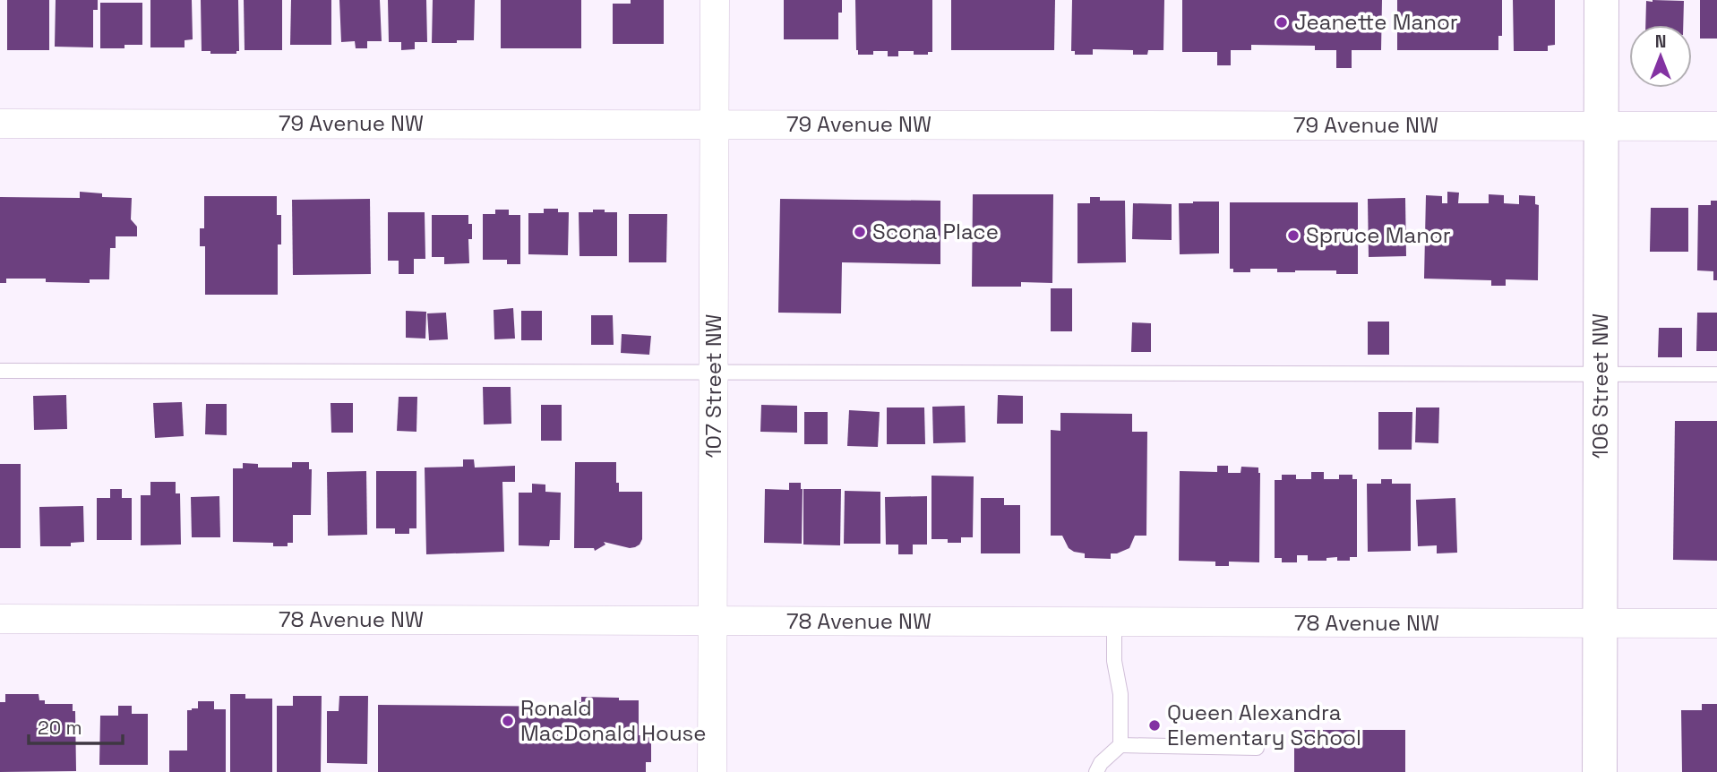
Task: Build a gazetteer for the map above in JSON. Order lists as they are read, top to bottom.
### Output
{
  "streets": {
    "street": [
      "79 Avenue NW",
      "107 Street NW",
      "106 Street NW",
      "78 Avenue NW"
    ]
  },
  "crossings": [
    ["79 Avenue NW", "107 Street NW"],
    ["79 Avenue NW", "106 Street NW"],
    ["107 Street NW", "78 Avenue NW"],
    ["106 Street NW", "78 Avenue NW"]
  ],
  "places": [
    "Jeanette Manor",
    "Scona Place",
    "Spruce Manor",
    "Ronald MacDonald House",
    "Queen Alexandra Elementary School"
  ],
  "scale_bar": "20 m",
  "north": "top"
}
